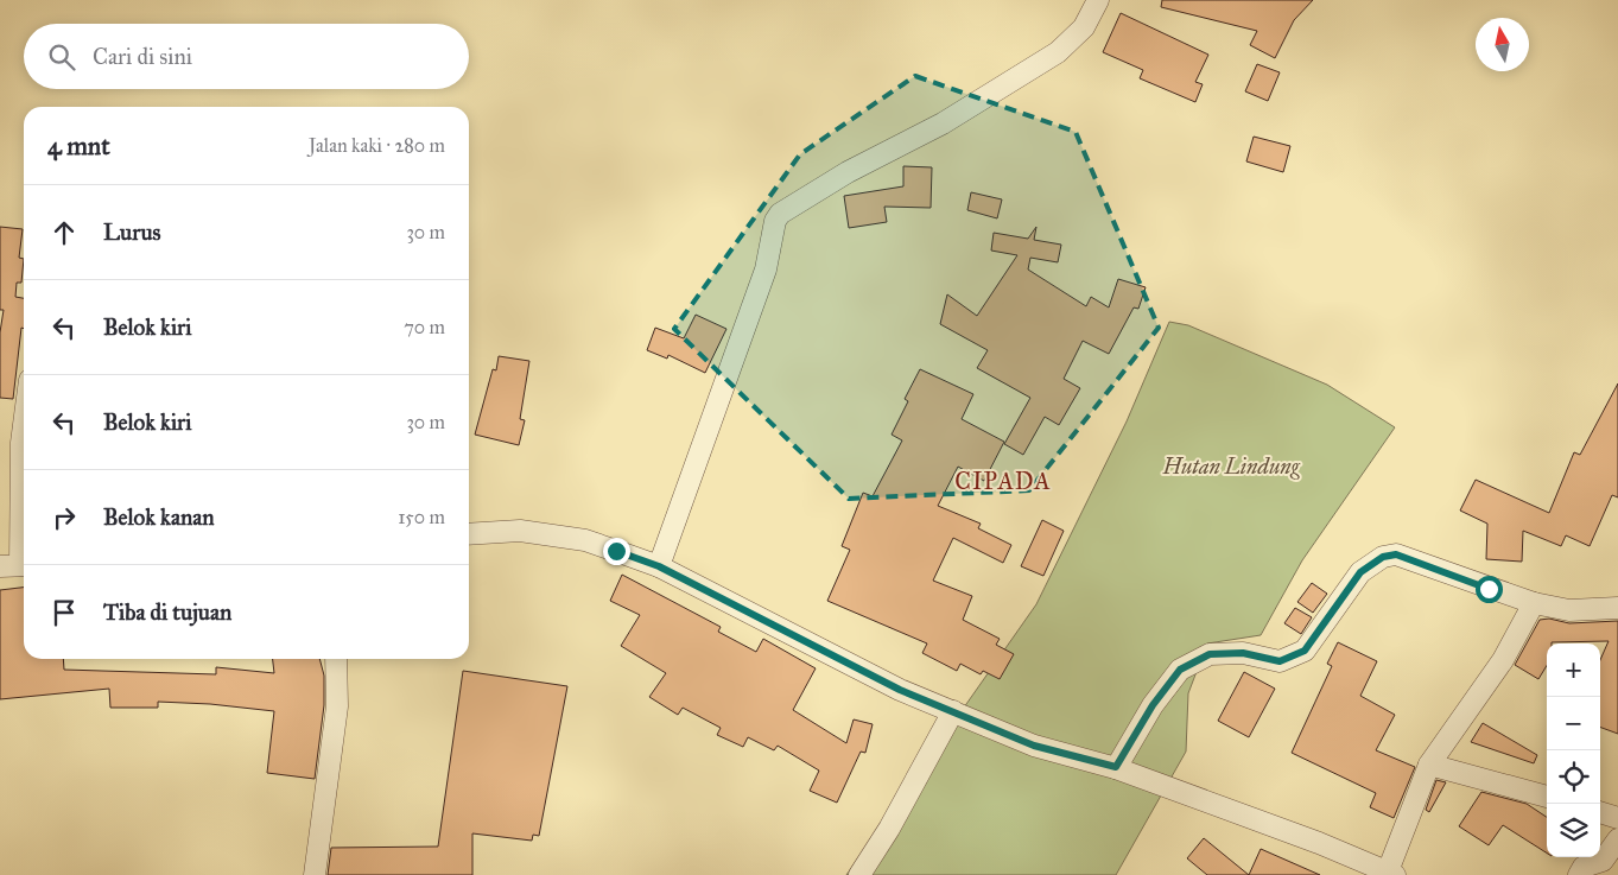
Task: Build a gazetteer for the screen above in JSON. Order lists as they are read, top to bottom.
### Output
{
  "districts": ["CIPADA"],
  "parks": ["Hutan Lindung"],
  "north": "top",
  "page": {
    "search": "Cari di sini",
    "heading": ["4 mnt", "Jalan kaki · 280 m"],
    "list": [
      ["Lurus", "30 m"],
      ["Belok kiri", "70 m"],
      ["Belok kiri", "30 m"],
      ["Belok kanan", "150 m"],
      "Tiba di tujuan"
    ],
    "map_buttons": ["+", "−"]
  }
}
